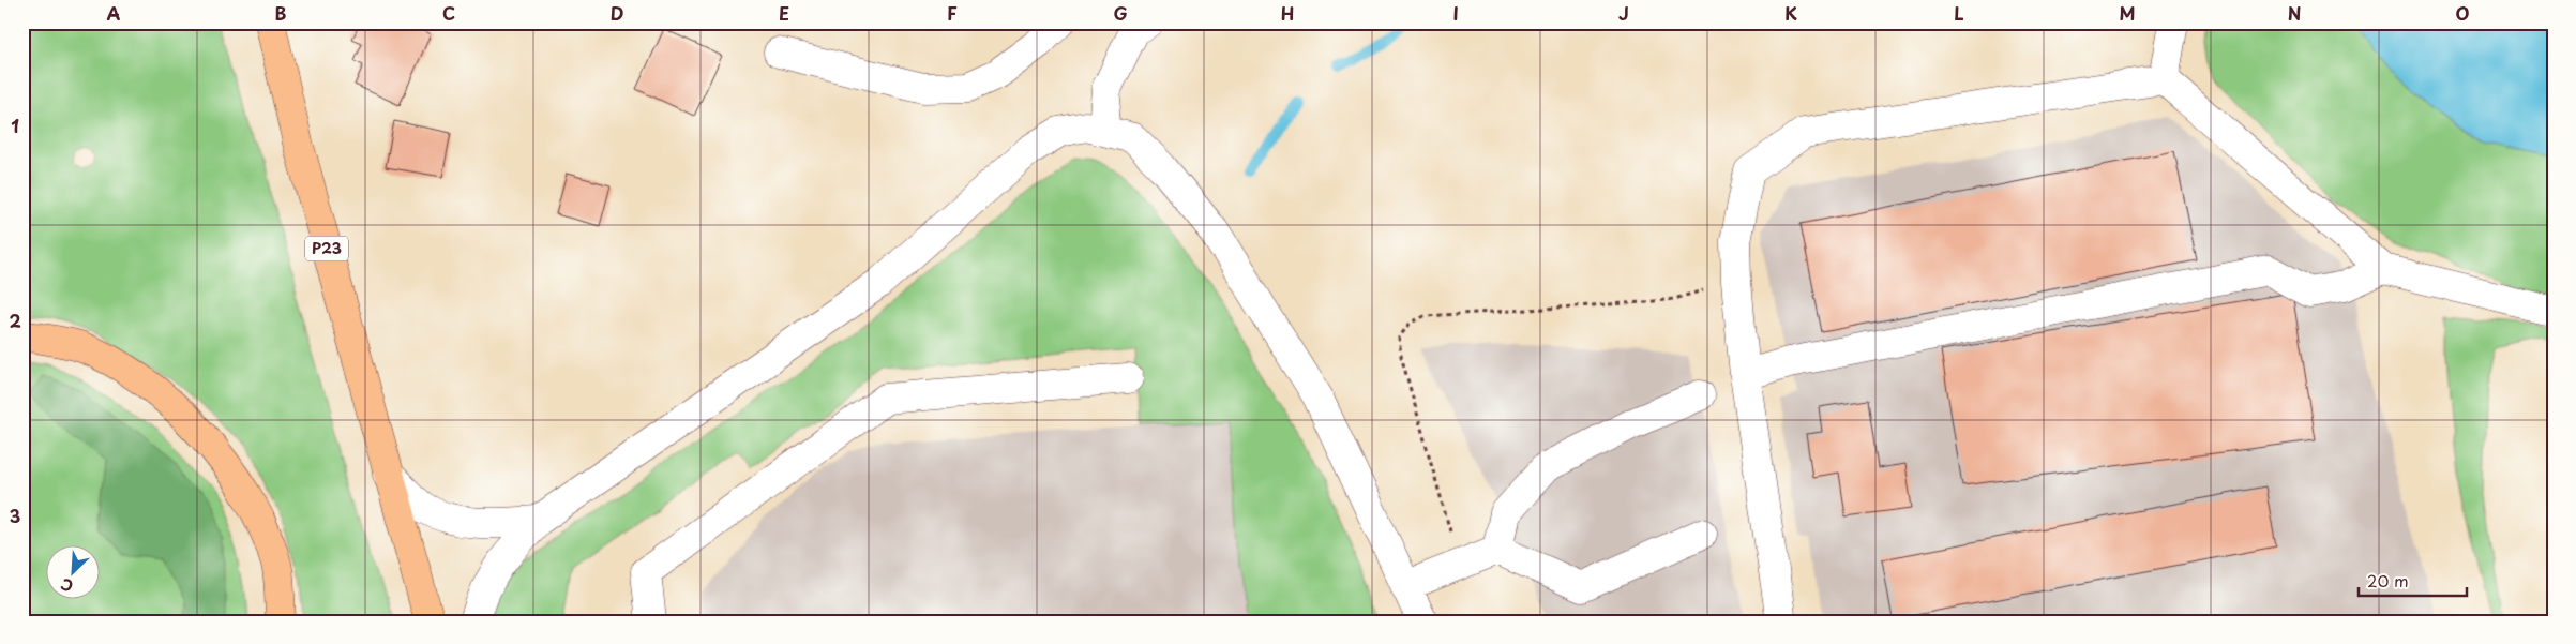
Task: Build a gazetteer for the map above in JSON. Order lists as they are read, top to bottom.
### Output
{
  "streets": {
    "highway": ["Р23"]
  },
  "scale_bar": "20 m",
  "north": "bottom left",
  "grid": {
    "columns": [
      "A",
      "B",
      "C",
      "D",
      "E",
      "F",
      "G",
      "H",
      "I",
      "J",
      "K",
      "L",
      "M",
      "N",
      "O"
    ],
    "rows": ["1", "2", "3"]
  }
}
